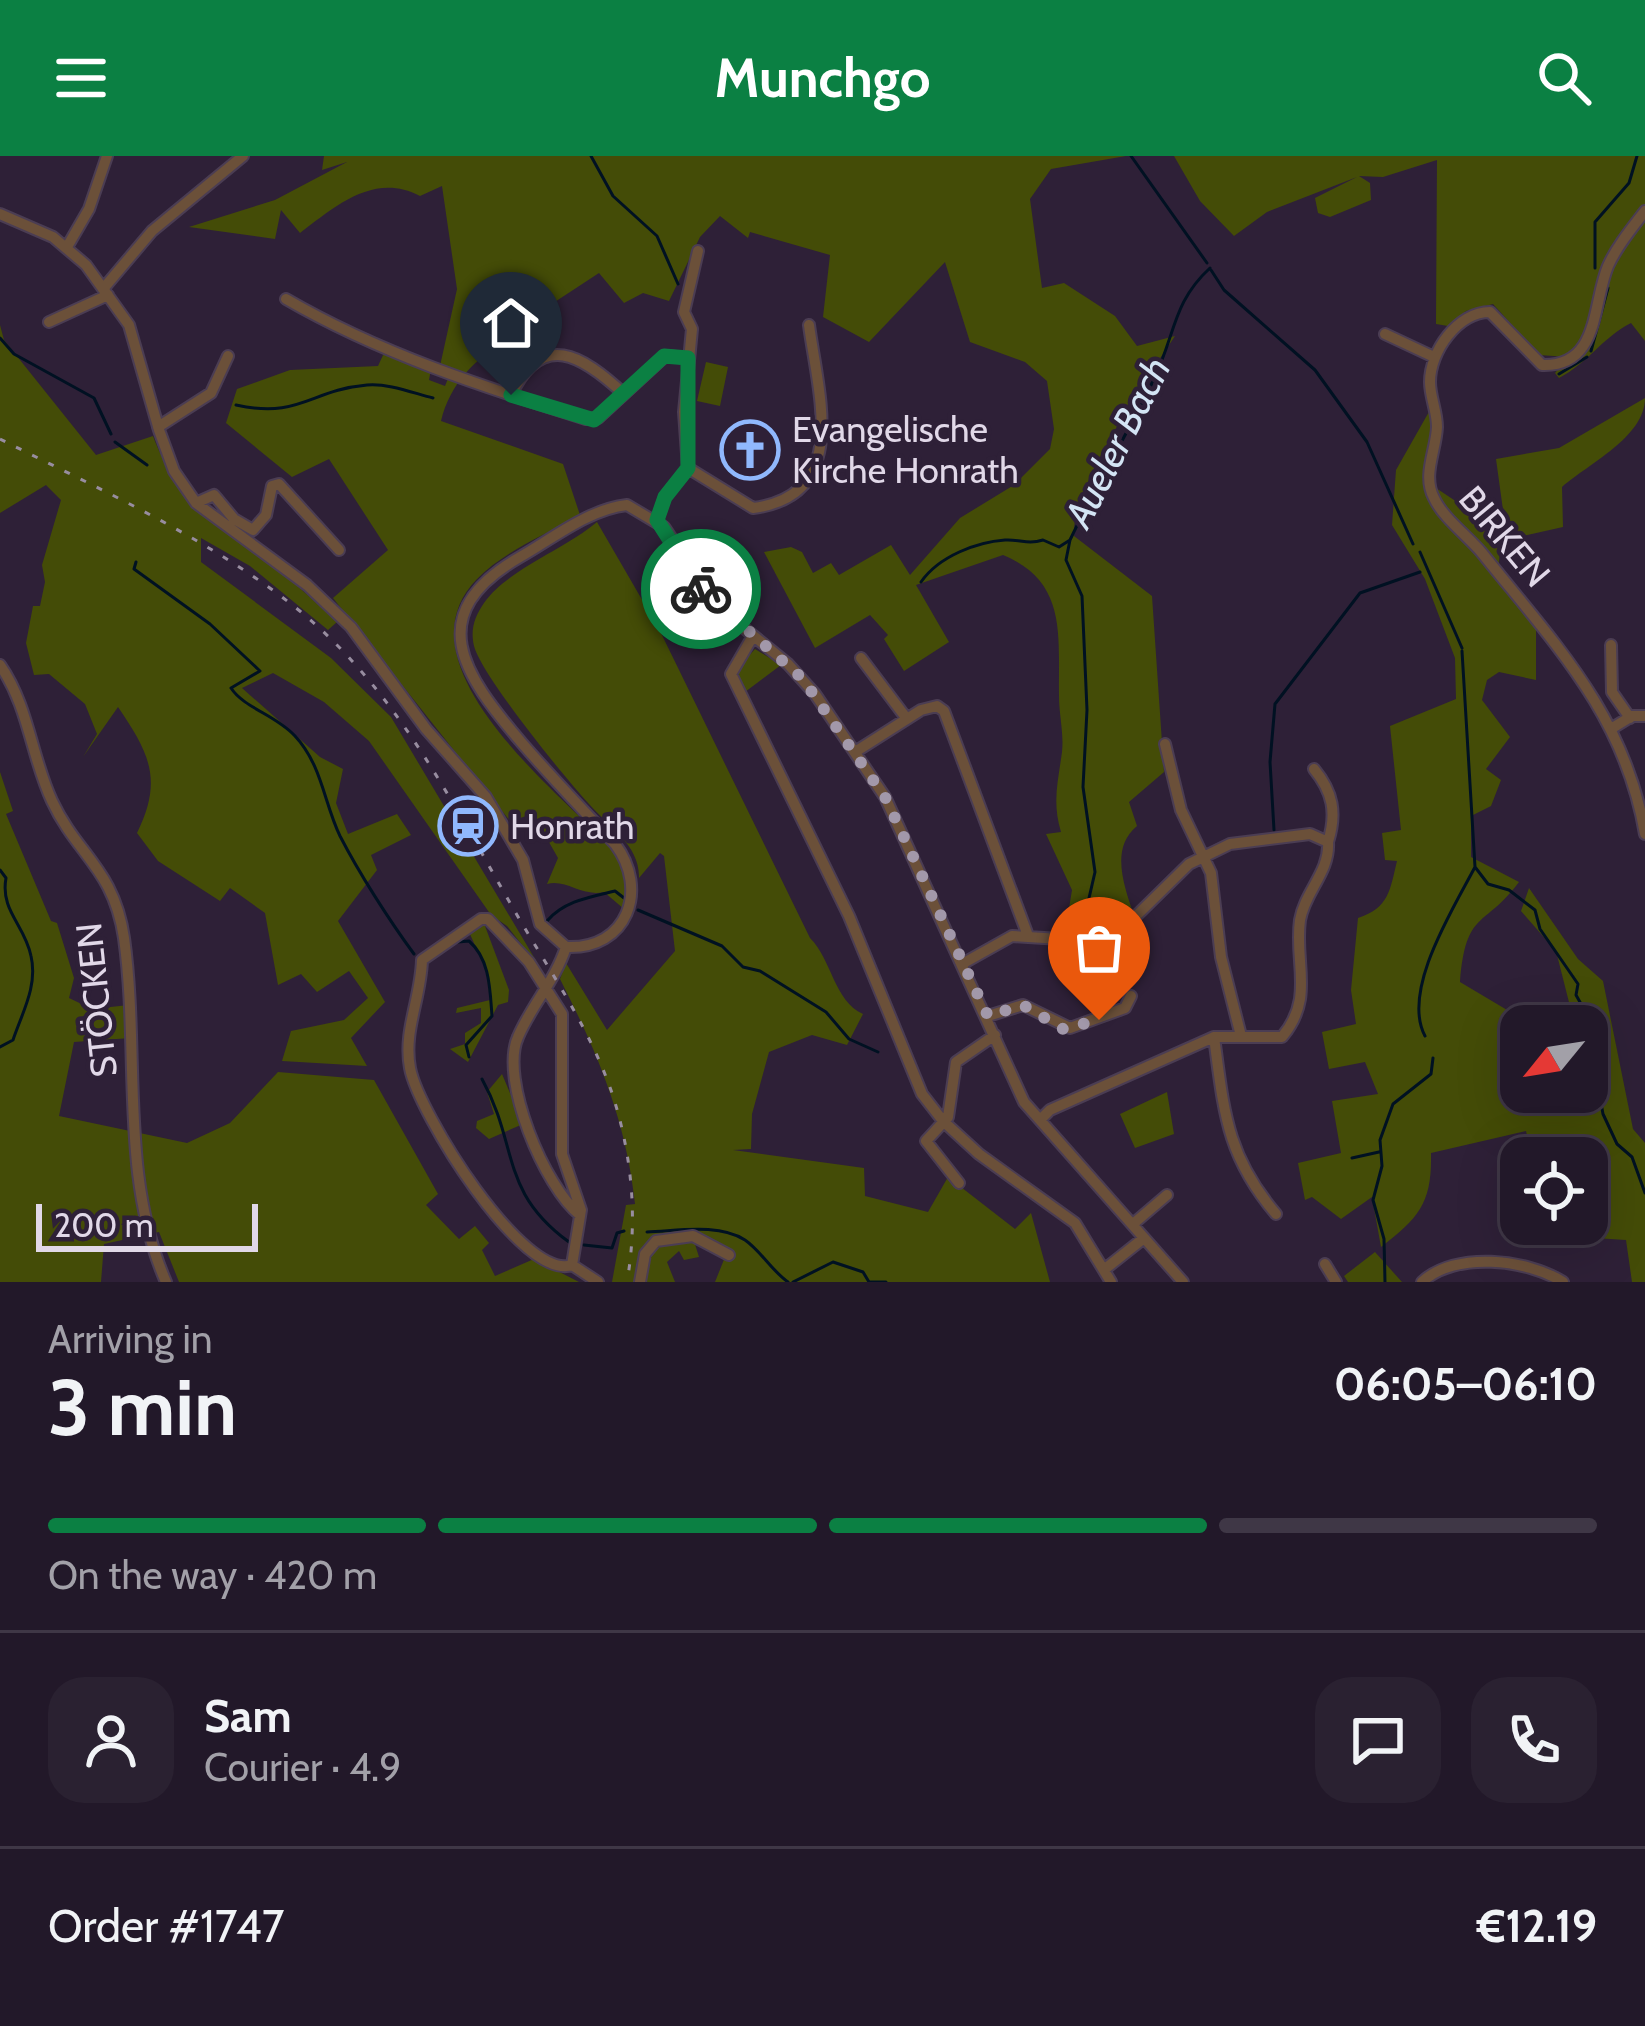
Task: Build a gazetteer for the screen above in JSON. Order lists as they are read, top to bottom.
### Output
{
  "streets": {
    "street": ["BIRKEN", "STÖCKEN"]
  },
  "water": ["Aueler Bach"],
  "places": {
    "church": ["Evangelische Kirche Honrath"],
    "station": ["Honrath"]
  },
  "scale_bar": "200 m",
  "north": "bottom left",
  "page": {
    "header": "Munchgo",
    "scale": "200 m",
    "heading": ["3 min", "Arriving in", "06:05–06:10"],
    "panel": [
      "Sam",
      "Courier · 4.9",
      "Order #1747",
      "€12.19"
    ],
    "bar": "On the way · 420 m"
  }
}
